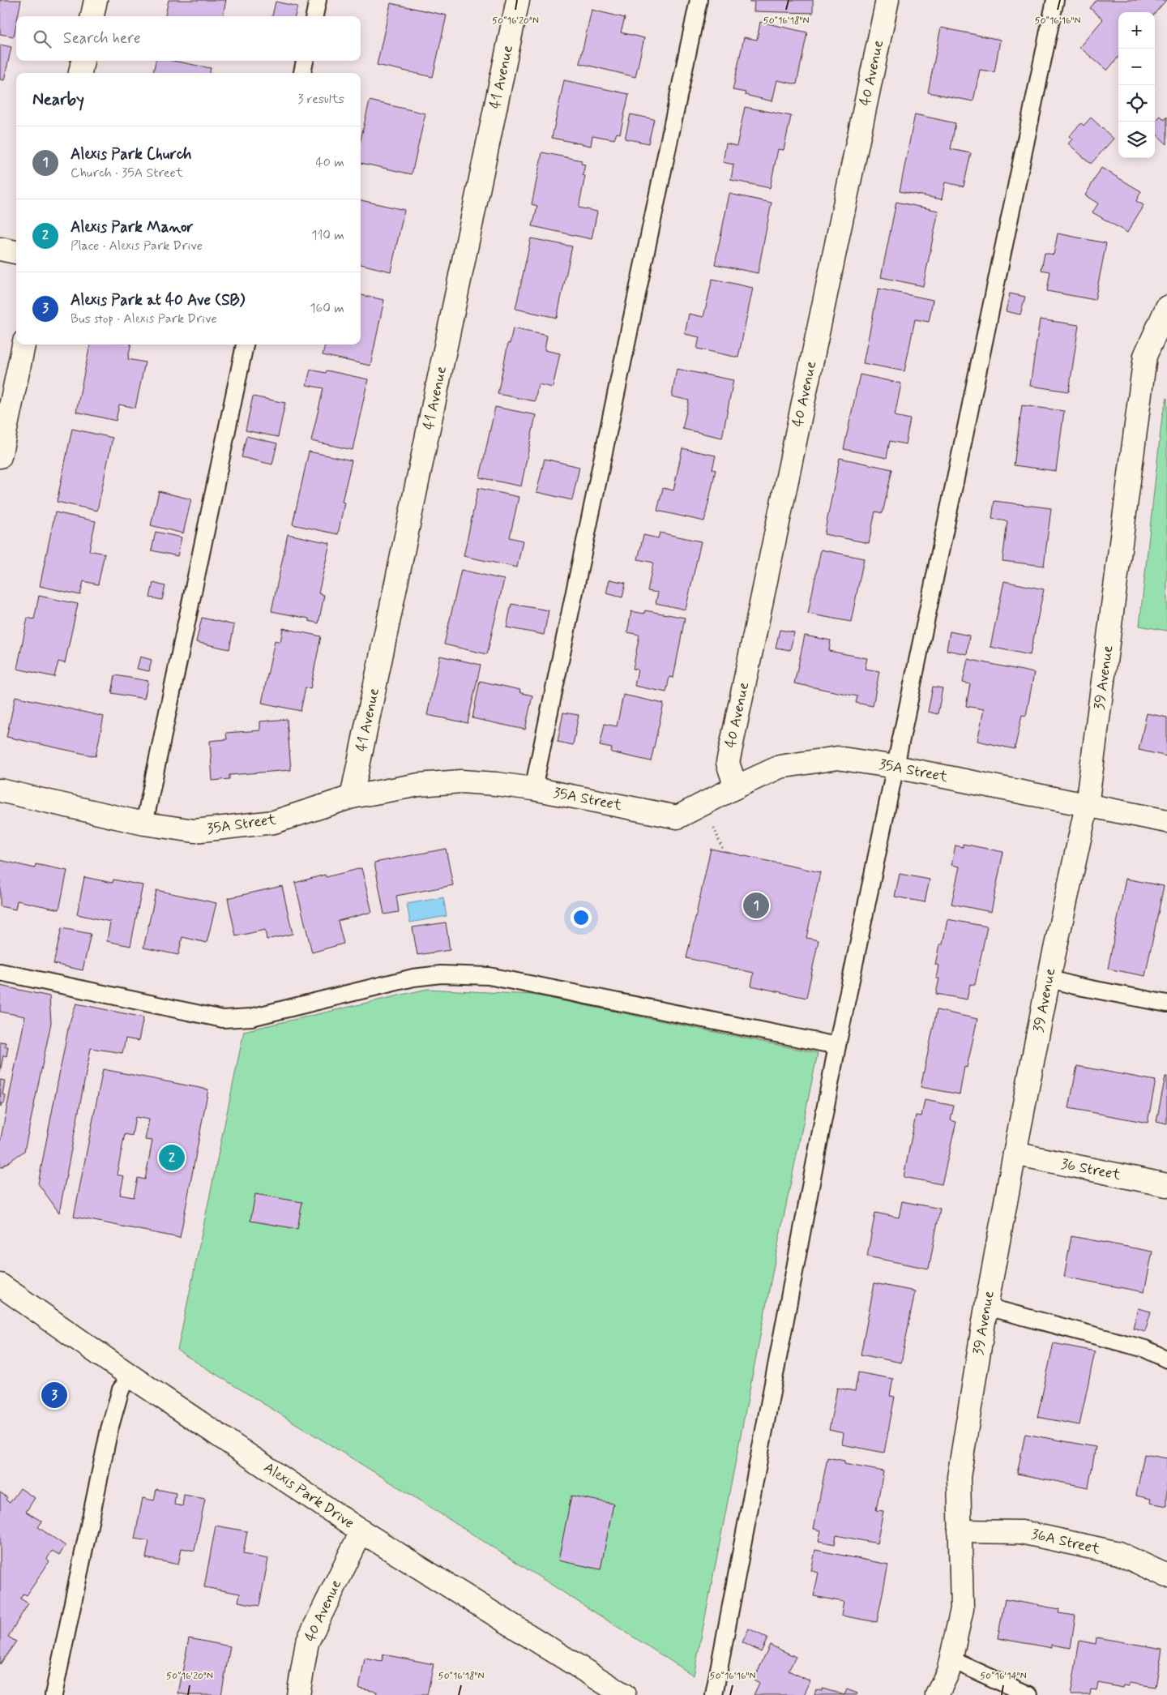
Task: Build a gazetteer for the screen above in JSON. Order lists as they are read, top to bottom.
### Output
{
  "streets": {
    "street": [
      "40 Avenue",
      "41 Avenue",
      "39 Avenue",
      "35A Street",
      "36 Street",
      "Alexis Park Drive",
      "36A Street"
    ]
  },
  "crossings": [
    ["40 Avenue", "35A Street"],
    ["40 Avenue", "Alexis Park Drive"],
    ["41 Avenue", "35A Street"],
    ["39 Avenue", "35A Street"],
    ["39 Avenue", "36 Street"],
    ["39 Avenue", "36A Street"]
  ],
  "page": {
    "map_buttons": ["+", "−"],
    "search": "Search here",
    "heading": ["Nearby", "3 results"],
    "list": [
      {
        "mark": "1",
        "name": "Alexis Park Church",
        "note": "Church · 35A Street",
        "value": "40 m"
      },
      {
        "mark": "2",
        "name": "Alexis Park Manor",
        "note": "Place · Alexis Park Drive",
        "value": "110 m"
      },
      {
        "mark": "3",
        "name": "Alexis Park at 40 Ave (SB)",
        "note": "Bus stop · Alexis Park Drive",
        "value": "160 m"
      }
    ],
    "pins": ["1", "2", "3"]
  },
  "coordinates": [
    "50°16'20\"N",
    "50°16'18\"N",
    "50°16'16\"N",
    "50°16'14\"N"
  ]
}
